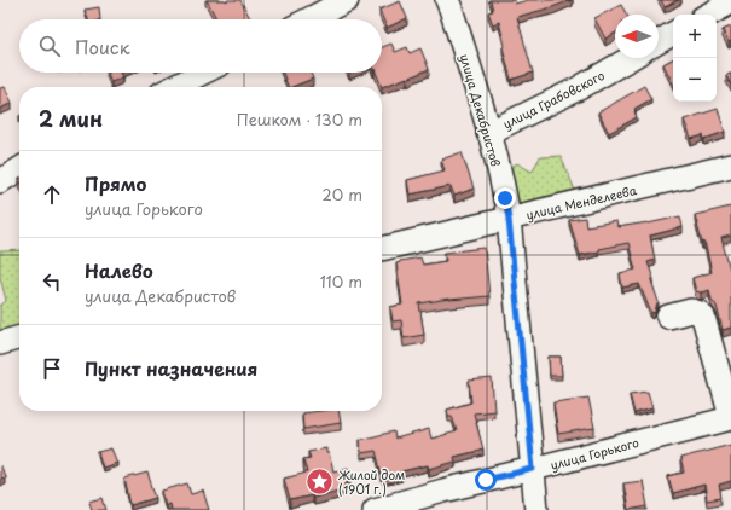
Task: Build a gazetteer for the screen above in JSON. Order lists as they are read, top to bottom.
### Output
{
  "streets": {
    "street": [
      "улица Грабовского",
      "улица Декабристов",
      "улица Менделеева",
      "улица Горького"
    ]
  },
  "crossings": [
    ["улица Грабовского", "улица Декабристов"],
    ["улица Декабристов", "улица Менделеева"],
    ["улица Декабристов", "улица Горького"]
  ],
  "places": {
    "place": ["Жилой дом (1901 г.)"]
  },
  "north": "left",
  "page": {
    "map_buttons": ["+", "−"],
    "search": "Поиск",
    "heading": ["2 мин", "Пешком · 130 m"],
    "list": [
      ["Прямо", "улица Горького", "20 m"],
      ["Налево", "улица Декабристов", "110 m"],
      "Пункт назначения"
    ]
  }
}
